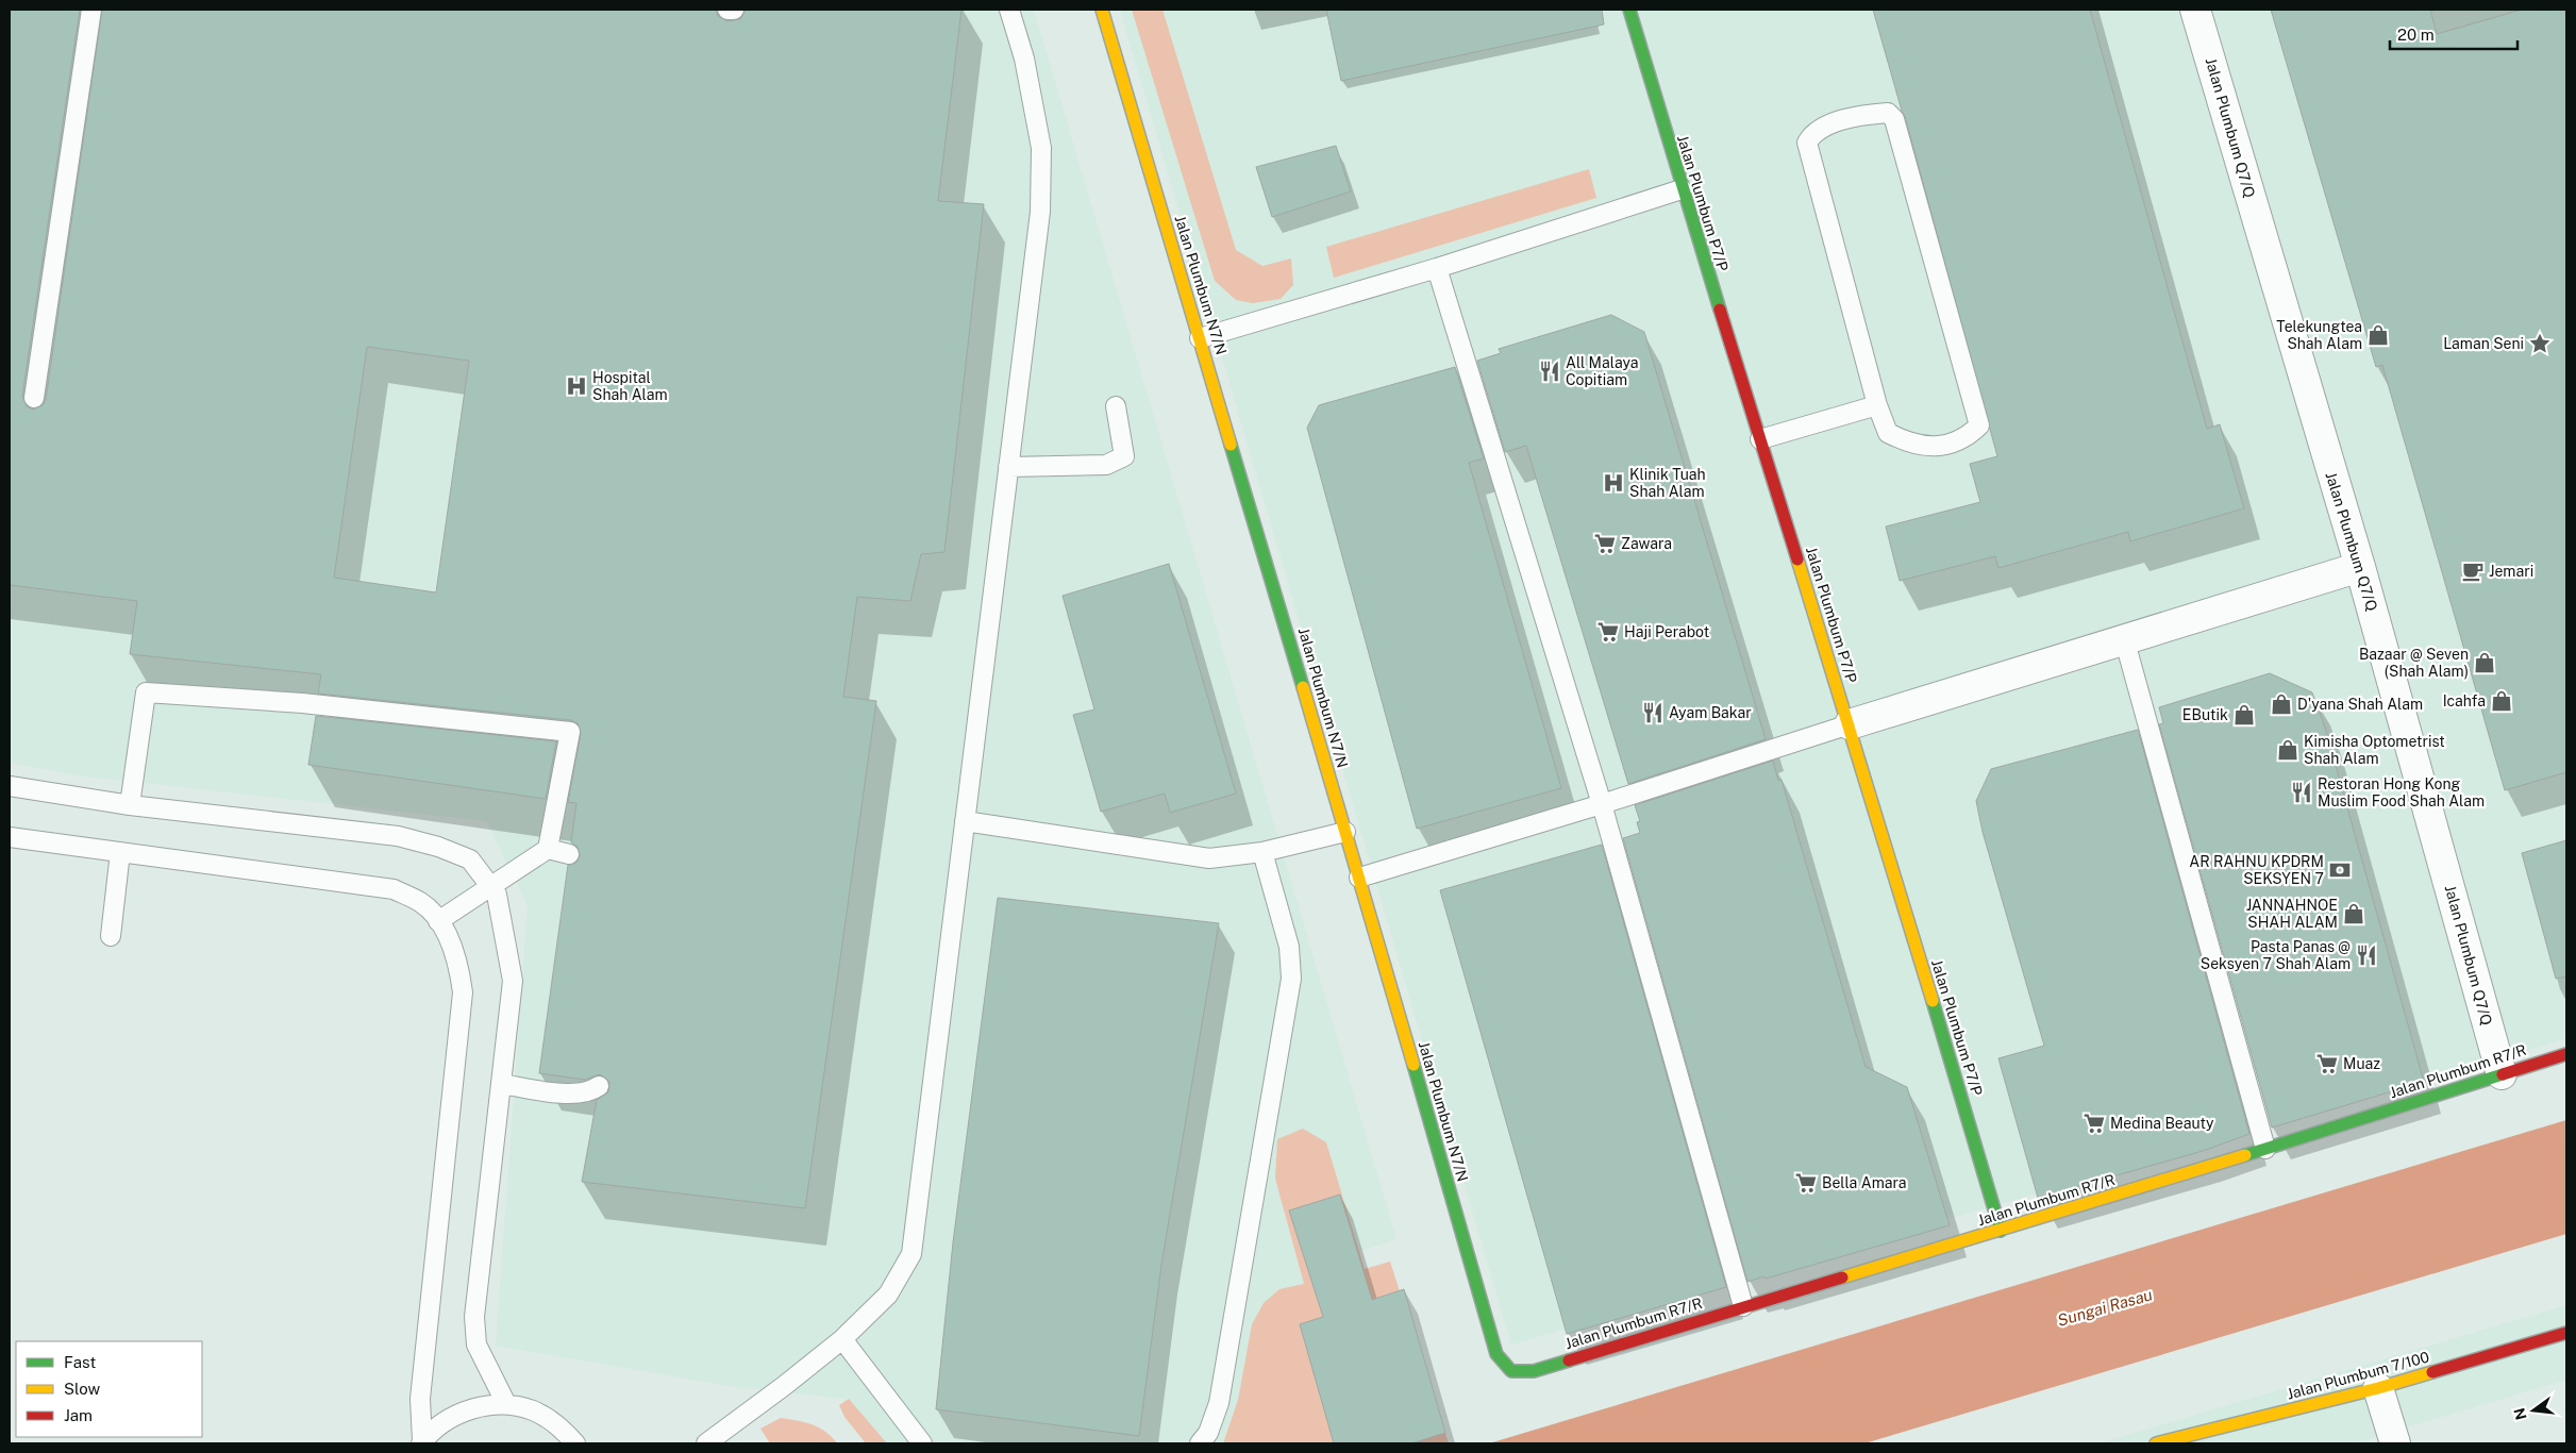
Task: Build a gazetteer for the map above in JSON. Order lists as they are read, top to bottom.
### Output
{
  "streets": {
    "street": [
      "Jalan Plumbum Q7/Q",
      "Jalan Plumbum P7/P",
      "Jalan Plumbum N7/N",
      "Jalan Plumbum R7/R",
      "Jalan Plumbum 7/100"
    ]
  },
  "crossings": [
    ["Jalan Plumbum Q7/Q", "Jalan Plumbum R7/R"],
    ["Jalan Plumbum P7/P", "Jalan Plumbum R7/R"],
    ["Jalan Plumbum N7/N", "Jalan Plumbum R7/R"]
  ],
  "water": ["Sungai Rasau"],
  "places": {
    "shop": [
      "Telekungtea Shah Alam",
      "Bazaar @ Seven (Shah Alam)",
      "Icahfa",
      "D'yana Shah Alam",
      "EButik",
      "Kimisha Optometrist Shah Alam",
      "JANNAHNOE SHAH ALAM"
    ],
    "place": ["Laman Seni"],
    "restaurant": [
      "All Malaya Copitiam",
      "Ayam Bakar",
      "Restoran Hong Kong Muslim Food Shah Alam",
      "Pasta Panas @ Seksyen 7 Shah Alam"
    ],
    "hospital": ["Hospital Shah Alam", "Klinik Tuah Shah Alam"],
    "supermarket": [
      "Zawara",
      "Haji Perabot",
      "Muaz",
      "Medina Beauty",
      "Bella Amara"
    ],
    "cafe": ["Jemari"],
    "bank": ["AR RAHNU KPDRM SEKSYEN 7"]
  },
  "legend": ["Fast", "Slow", "Jam"],
  "scale_bar": "20 m",
  "north": "left"
}
